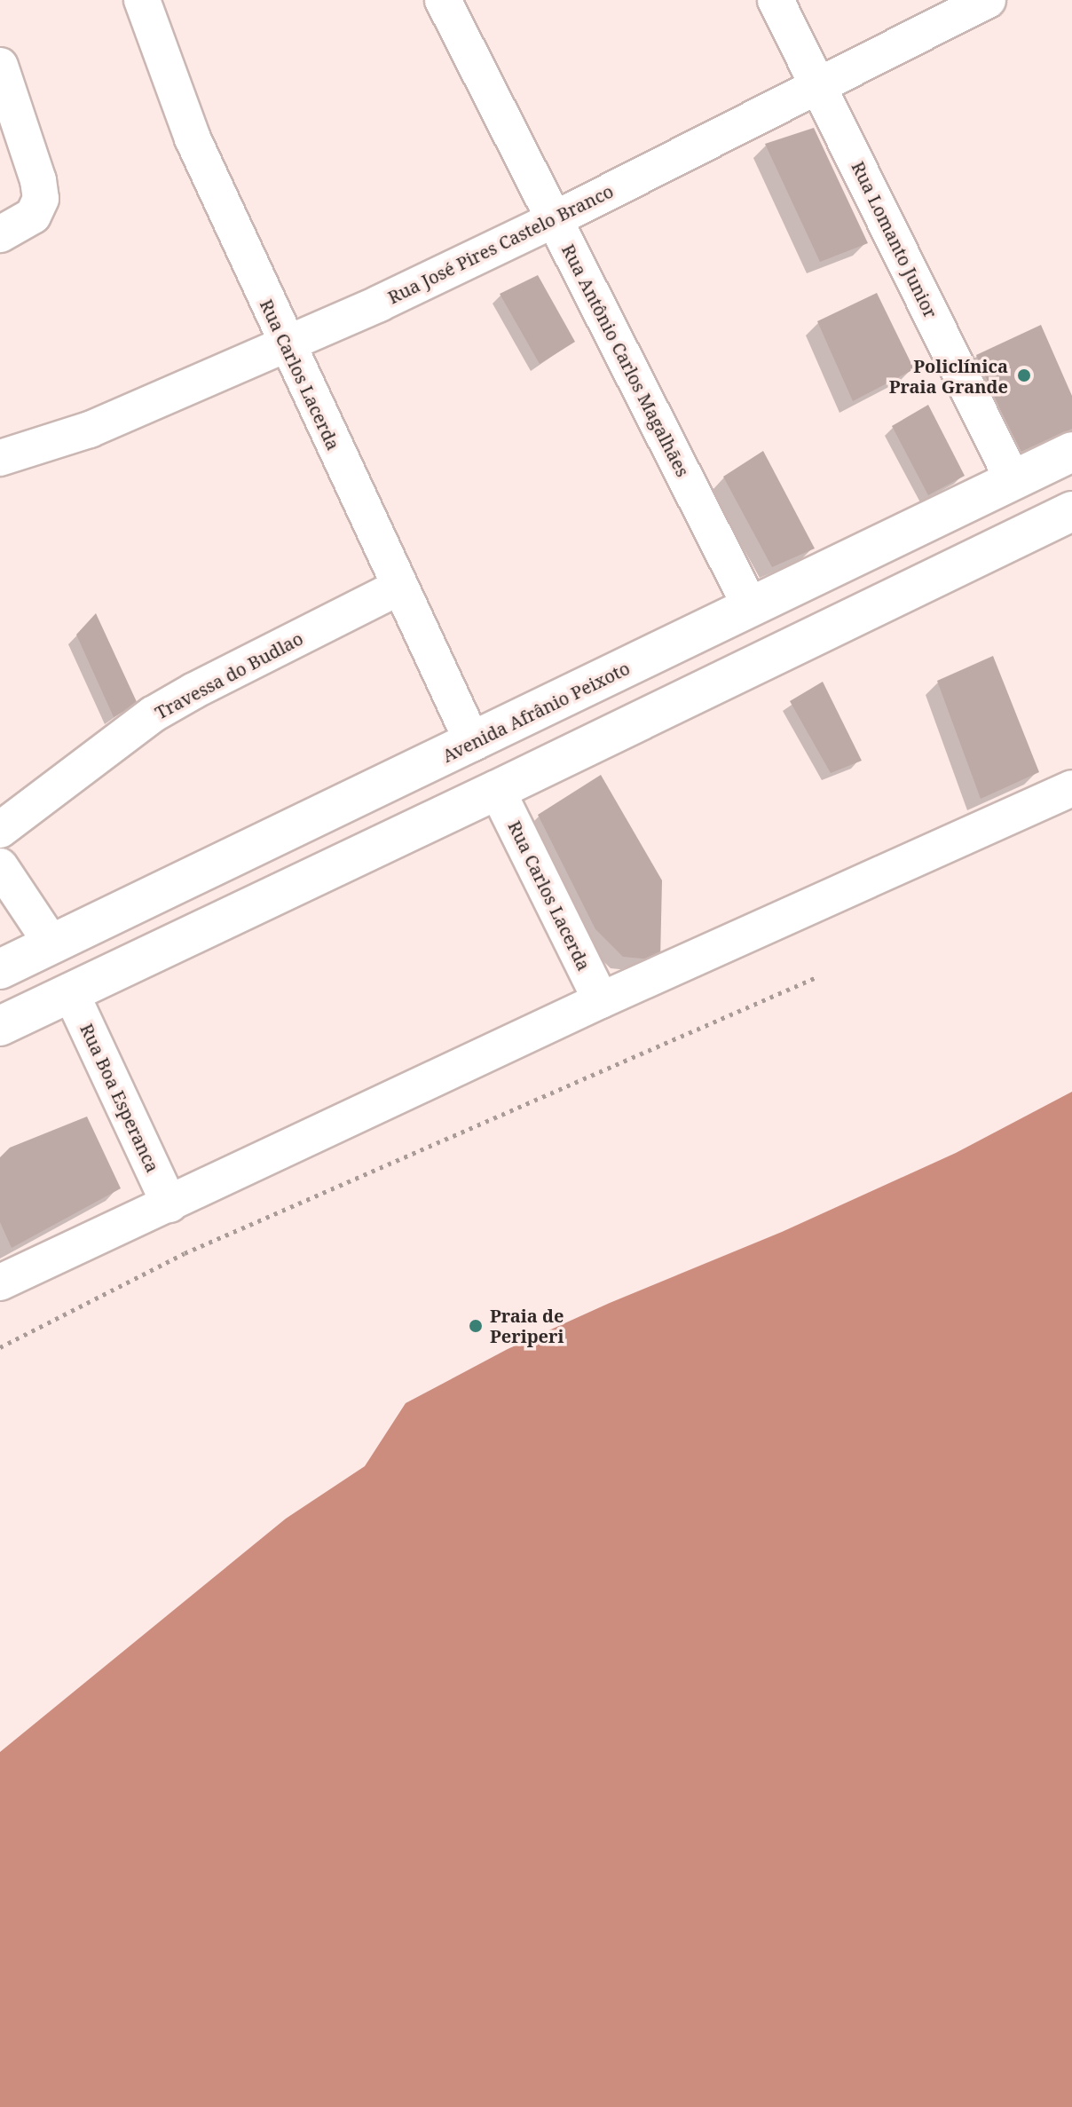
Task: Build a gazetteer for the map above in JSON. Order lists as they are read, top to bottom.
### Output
{
  "streets": {
    "main road": ["Avenida Afrânio Peixoto"],
    "street": [
      "Rua Lomanto Junior",
      "Rua José Pires Castelo Branco",
      "Rua Antônio Carlos Magalhães",
      "Rua Carlos Lacerda",
      "Travessa do Budlao",
      "Rua Boa Esperanca"
    ]
  },
  "crossings": [
    ["Rua Lomanto Junior", "Rua José Pires Castelo Branco"],
    ["Rua Lomanto Junior", "Avenida Afrânio Peixoto"],
    ["Rua José Pires Castelo Branco", "Rua Antônio Carlos Magalhães"],
    ["Rua José Pires Castelo Branco", "Rua Carlos Lacerda"],
    ["Rua Antônio Carlos Magalhães", "Avenida Afrânio Peixoto"],
    ["Rua Carlos Lacerda", "Travessa do Budlao"],
    ["Rua Carlos Lacerda", "Avenida Afrânio Peixoto"]
  ],
  "places": ["Policlínica Praia Grande", "Praia de Periperi"]
}
